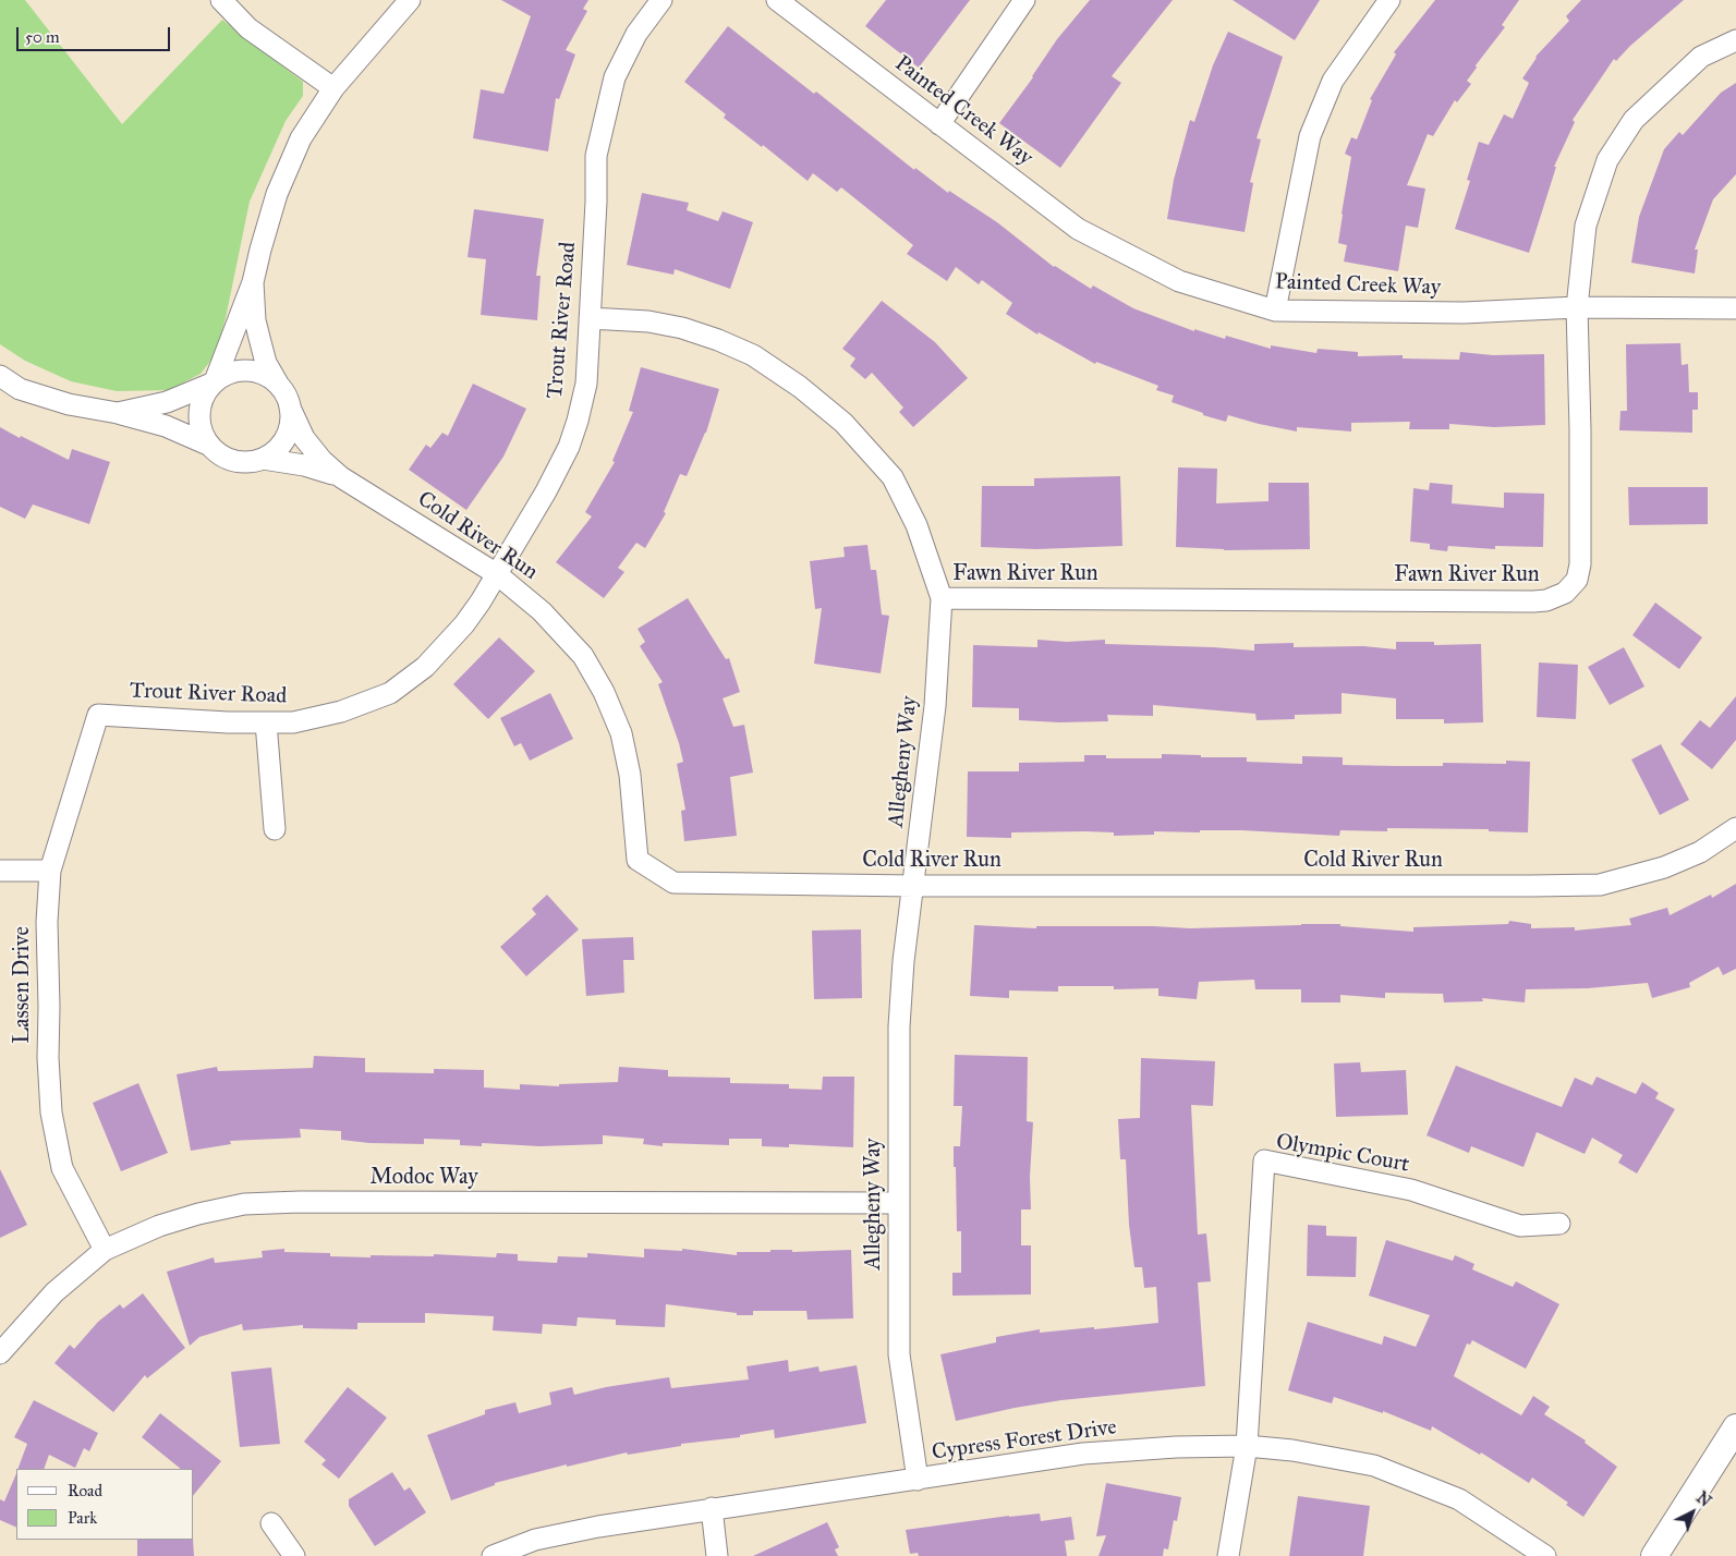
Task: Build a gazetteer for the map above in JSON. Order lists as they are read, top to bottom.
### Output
{
  "streets": {
    "street": [
      "Painted Creek Way",
      "Trout River Road",
      "Cold River Run",
      "Fawn River Run",
      "Allegheny Way",
      "Lassen Drive",
      "Olympic Court",
      "Modoc Way",
      "Cypress Forest Drive"
    ]
  },
  "crossings": [
    ["Painted Creek Way", "Fawn River Run"],
    ["Trout River Road", "Cold River Run"],
    ["Trout River Road", "Allegheny Way"],
    ["Trout River Road", "Lassen Drive"],
    ["Cold River Run", "Allegheny Way"],
    ["Fawn River Run", "Allegheny Way"],
    ["Allegheny Way", "Modoc Way"],
    ["Allegheny Way", "Cypress Forest Drive"],
    ["Lassen Drive", "Modoc Way"],
    ["Olympic Court", "Cypress Forest Drive"]
  ],
  "legend": ["Road", "Park"],
  "scale_bar": "50 m",
  "north": "top right"
}
